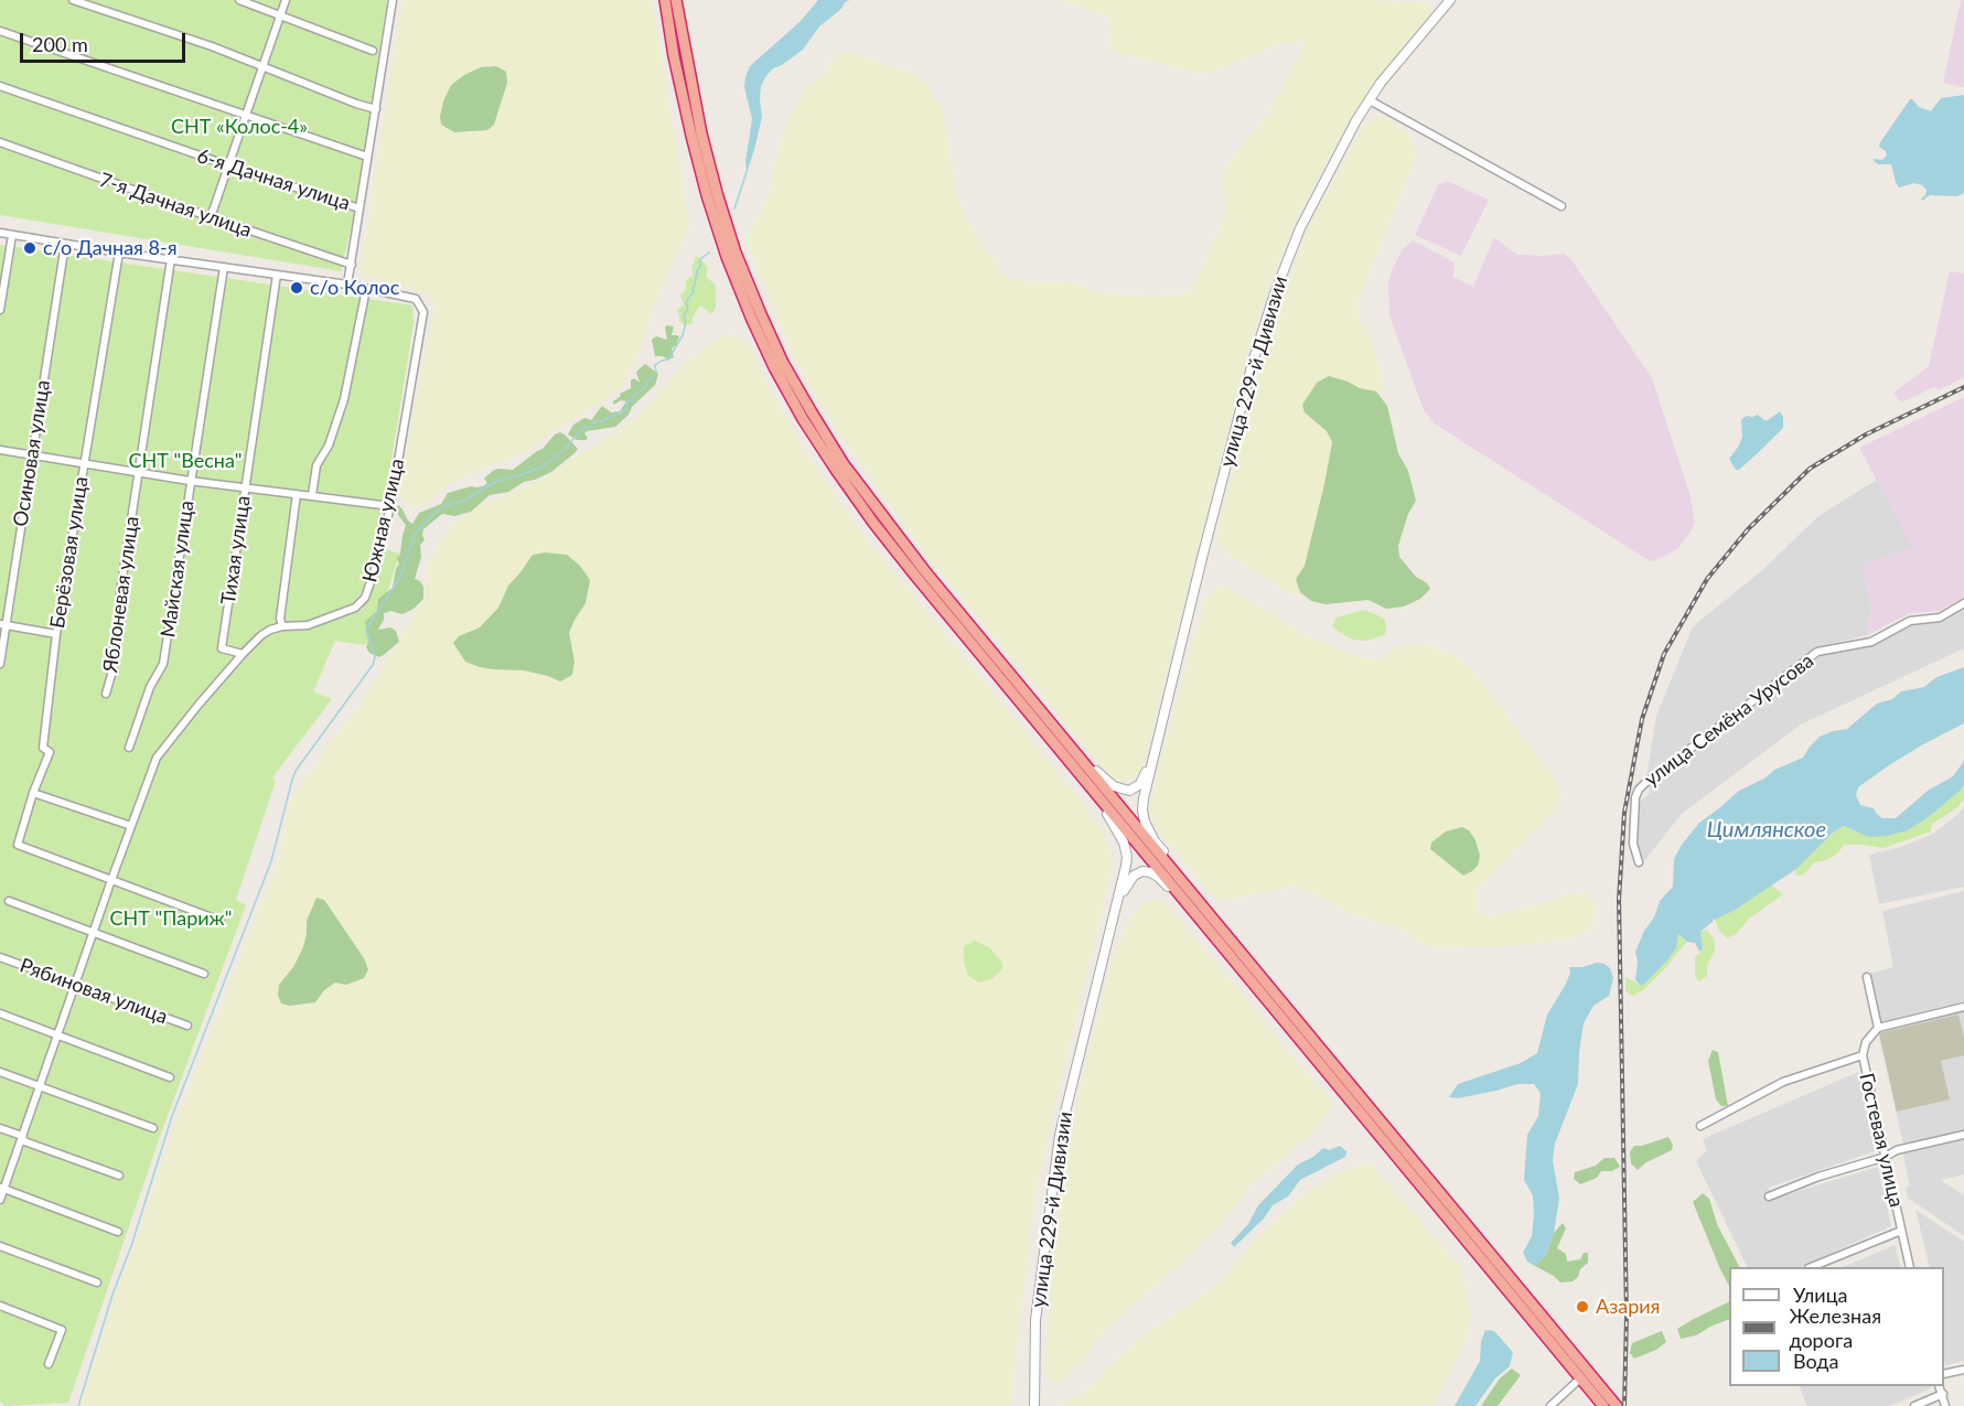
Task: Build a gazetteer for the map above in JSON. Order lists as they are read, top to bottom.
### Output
{
  "streets": {
    "street": [
      "6-я Дачная улица",
      "7-я Дачная улица",
      "улица 229-й Дивизии",
      "Осиновая улица",
      "Южная улица",
      "Тихая улица",
      "Берёзовая улица",
      "Майская улица",
      "Яблоневая улица",
      "улица Семёна Урусова",
      "Рябиновая улица",
      "Гостевая улица"
    ]
  },
  "crossings": [
    ["Южная улица", "Тихая улица"],
    ["Южная улица", "Берёзовая улица"],
    ["Южная улица", "Рябиновая улица"]
  ],
  "water": ["Цимлянское"],
  "parks": ["СНТ «Колос-4»", "СНТ \"Весна\"", "СНТ \"Париж\""],
  "places": ["с/о Дачная 8-я", "с/о Колос", "Азария"],
  "legend": ["Улица", "Железная дорога", "Вода"],
  "scale_bar": "200 m"
}
